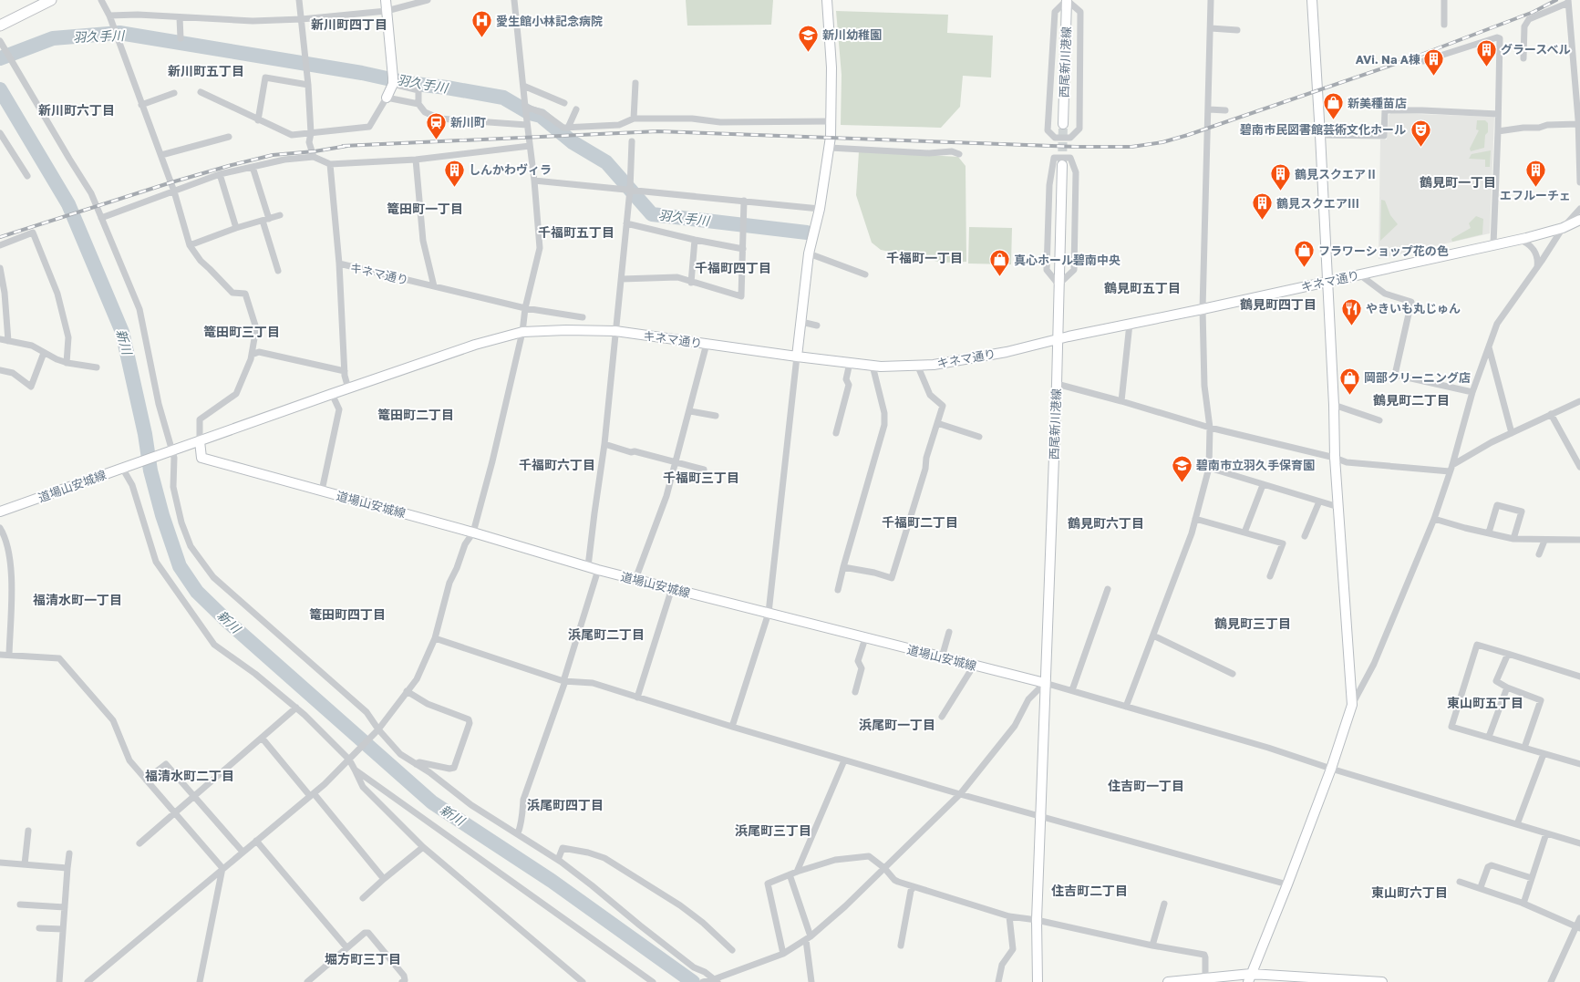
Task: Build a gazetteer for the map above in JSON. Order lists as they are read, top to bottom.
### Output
{
  "streets": {
    "street": ["西尾新川港線", "キネマ通り", "道場山安城線"]
  },
  "crossings": [
    ["西尾新川港線", "キネマ通り"],
    ["西尾新川港線", "道場山安城線"],
    ["キネマ通り", "道場山安城線"]
  ],
  "districts": [
    "新川町四丁目",
    "新川町五丁目",
    "新川町六丁目",
    "鶴見町一丁目",
    "篭田町一丁目",
    "千福町五丁目",
    "千福町一丁目",
    "千福町四丁目",
    "鶴見町五丁目",
    "鶴見町四丁目",
    "篭田町三丁目",
    "鶴見町二丁目",
    "篭田町二丁目",
    "千福町六丁目",
    "千福町三丁目",
    "千福町二丁目",
    "鶴見町六丁目",
    "福清水町一丁目",
    "篭田町四丁目",
    "鶴見町三丁目",
    "浜尾町二丁目",
    "東山町五丁目",
    "浜尾町一丁目",
    "福清水町二丁目",
    "住吉町一丁目",
    "浜尾町四丁目",
    "浜尾町三丁目",
    "住吉町二丁目",
    "東山町六丁目",
    "堀方町三丁目"
  ],
  "water": ["羽久手川", "新川"],
  "places": {
    "hospital": ["愛生館小林記念病院"],
    "school or university": ["新川幼稚園", "碧南市立羽久手保育園"],
    "building": [
      "グラースベル",
      "AVi. Na A棟",
      "しんかわヴィラ",
      "エフルーチェ",
      "鶴見スクエアⅡ",
      "鶴見スクエアⅢ"
    ],
    "shop": [
      "新美種苗店",
      "フラワーショップ花の色",
      "真心ホール碧南中央",
      "岡部クリーニング店"
    ],
    "station": ["新川町"],
    "theatre": ["碧南市民図書館芸術文化ホール"],
    "restaurant": ["やきいも丸じゅん"]
  }
}
